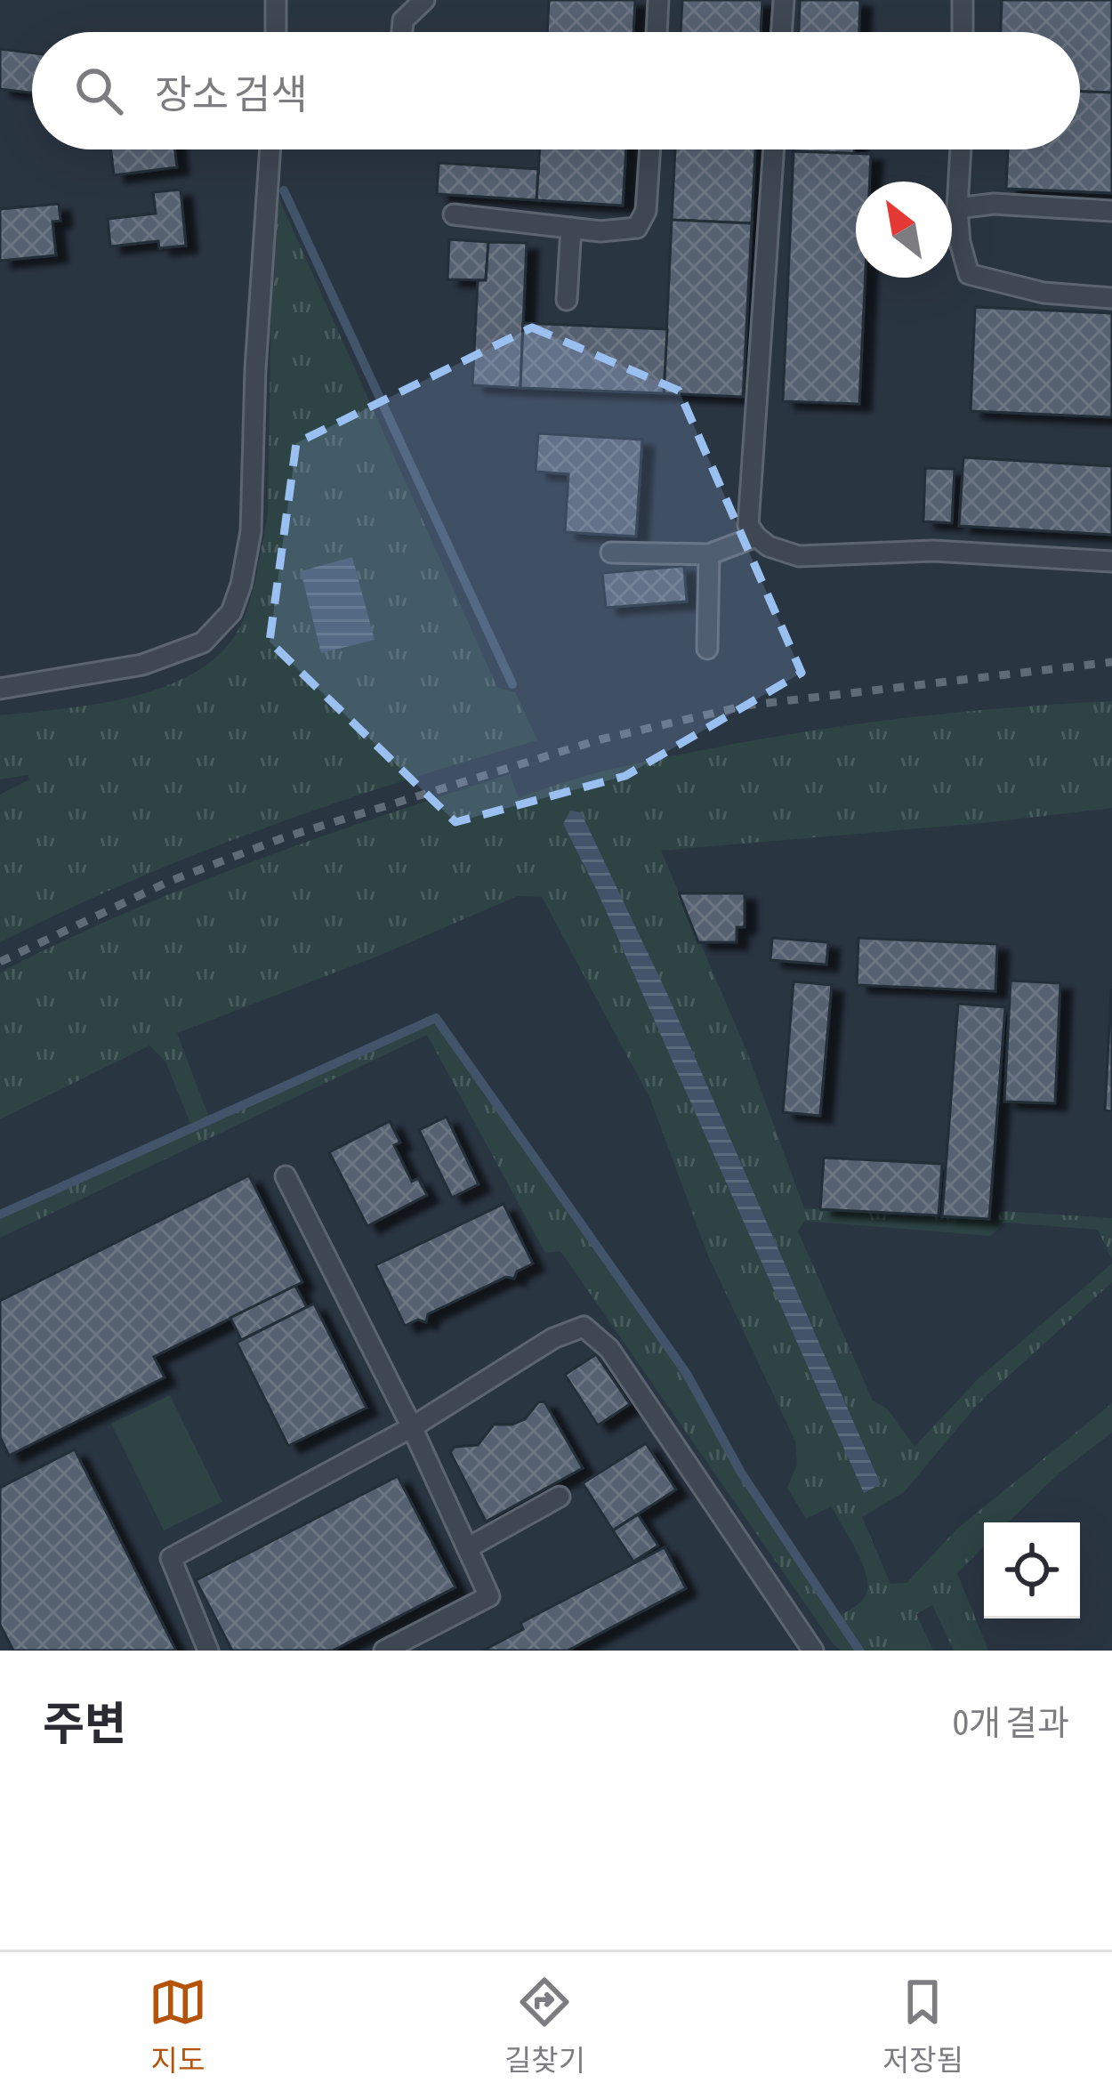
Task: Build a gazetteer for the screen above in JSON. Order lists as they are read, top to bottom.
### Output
{
  "north": "top left",
  "page": {
    "search": "장소 검색",
    "heading": ["주변", "0개 결과"],
    "nav": ["지도", "길찾기", "저장됨"]
  }
}
